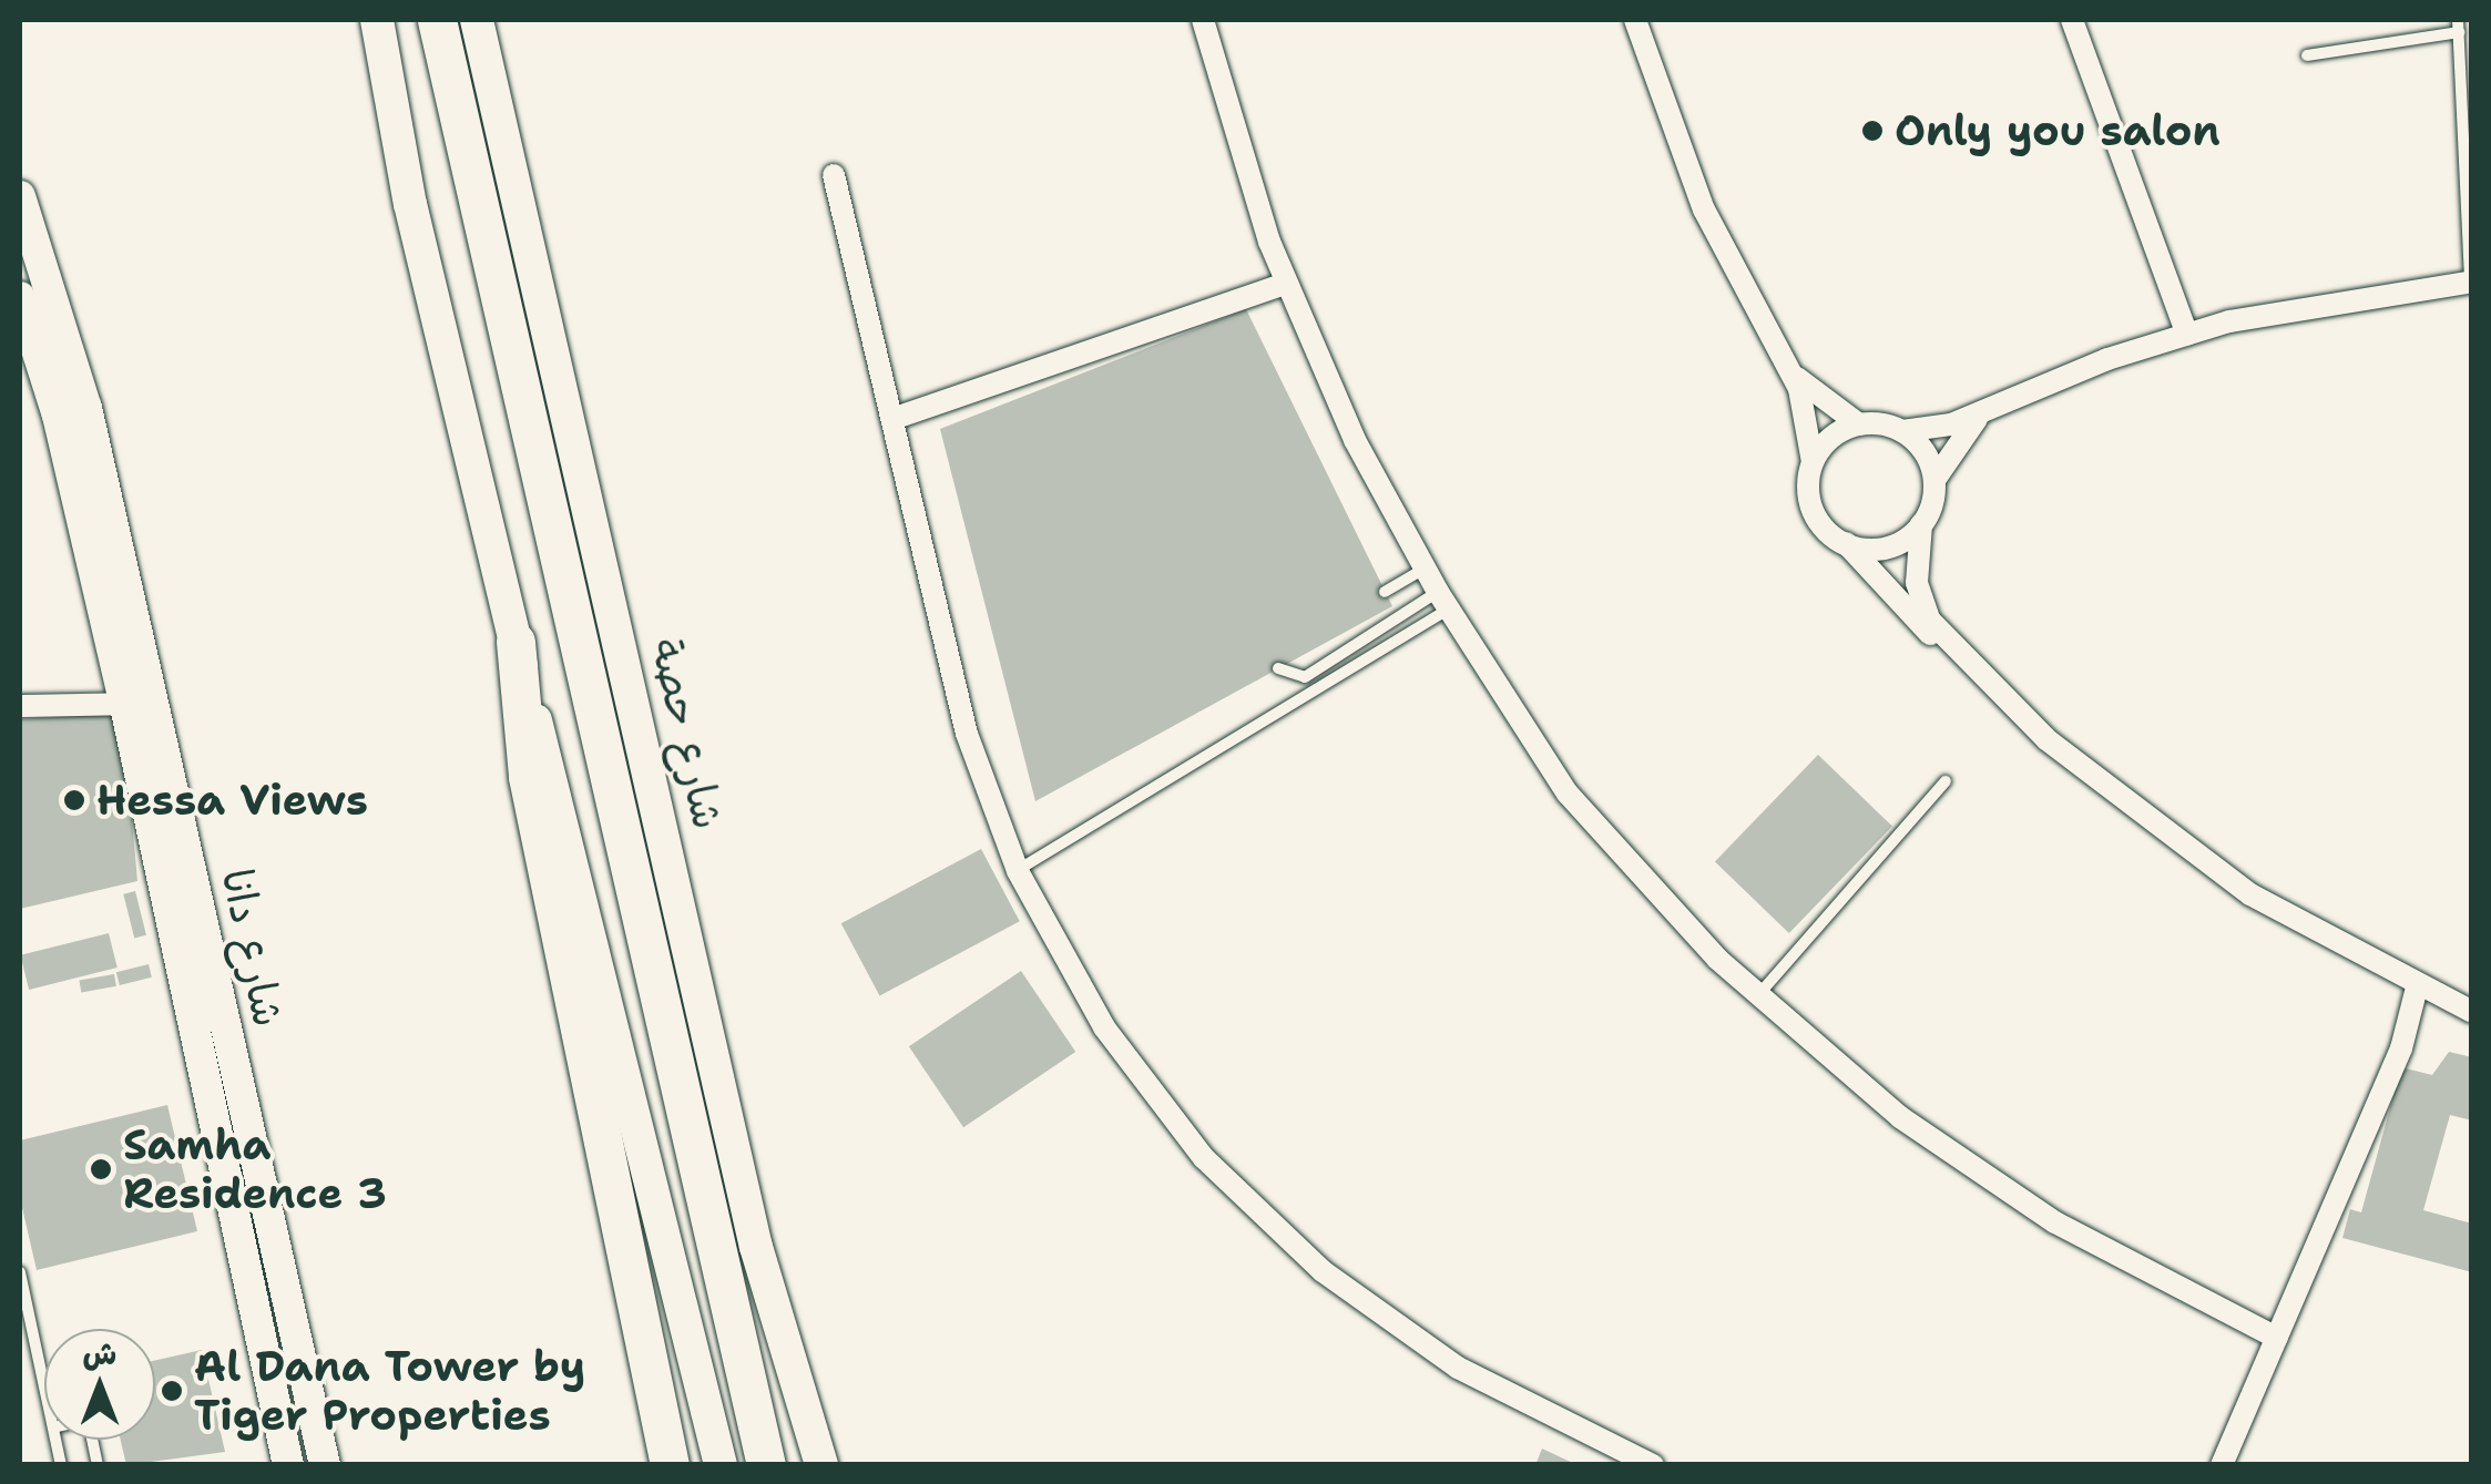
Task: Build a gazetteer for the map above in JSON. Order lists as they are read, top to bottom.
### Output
{
  "streets": {
    "main road": ["شارع حصة"],
    "street": ["شارع دانا"]
  },
  "places": [
    "Only you salon",
    "Hessa Views",
    "Samha Residence 3",
    "Al Dana Tower by Tiger Properties"
  ],
  "north": "top"
}
